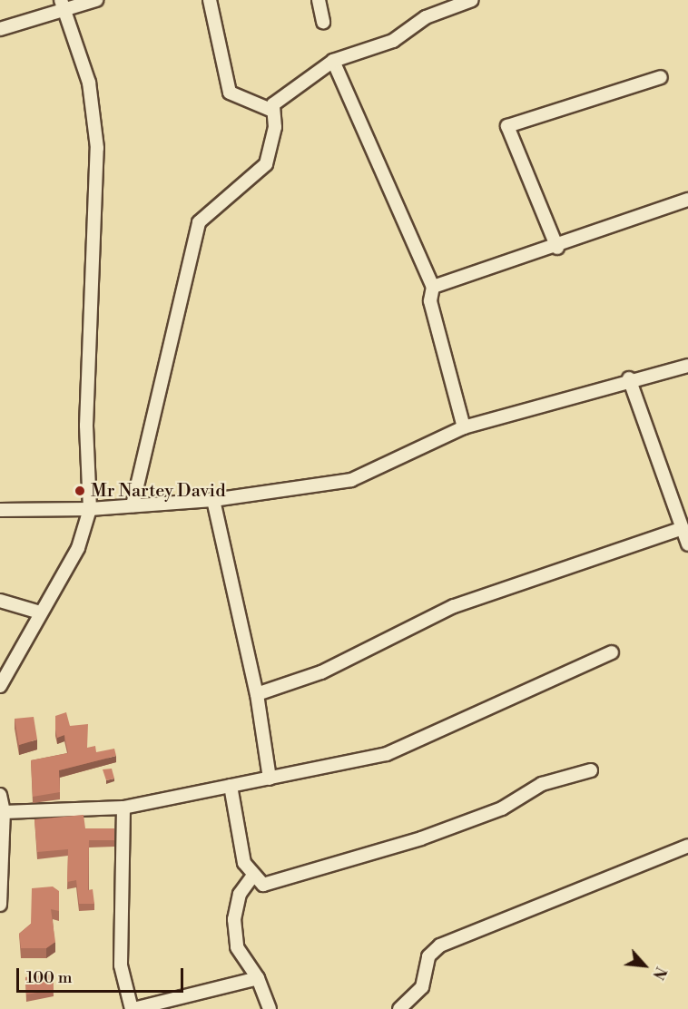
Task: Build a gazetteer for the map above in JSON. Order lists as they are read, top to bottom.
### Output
{
  "places": ["Mr Nartey David"],
  "scale_bar": "100 m",
  "north": "bottom right"
}
